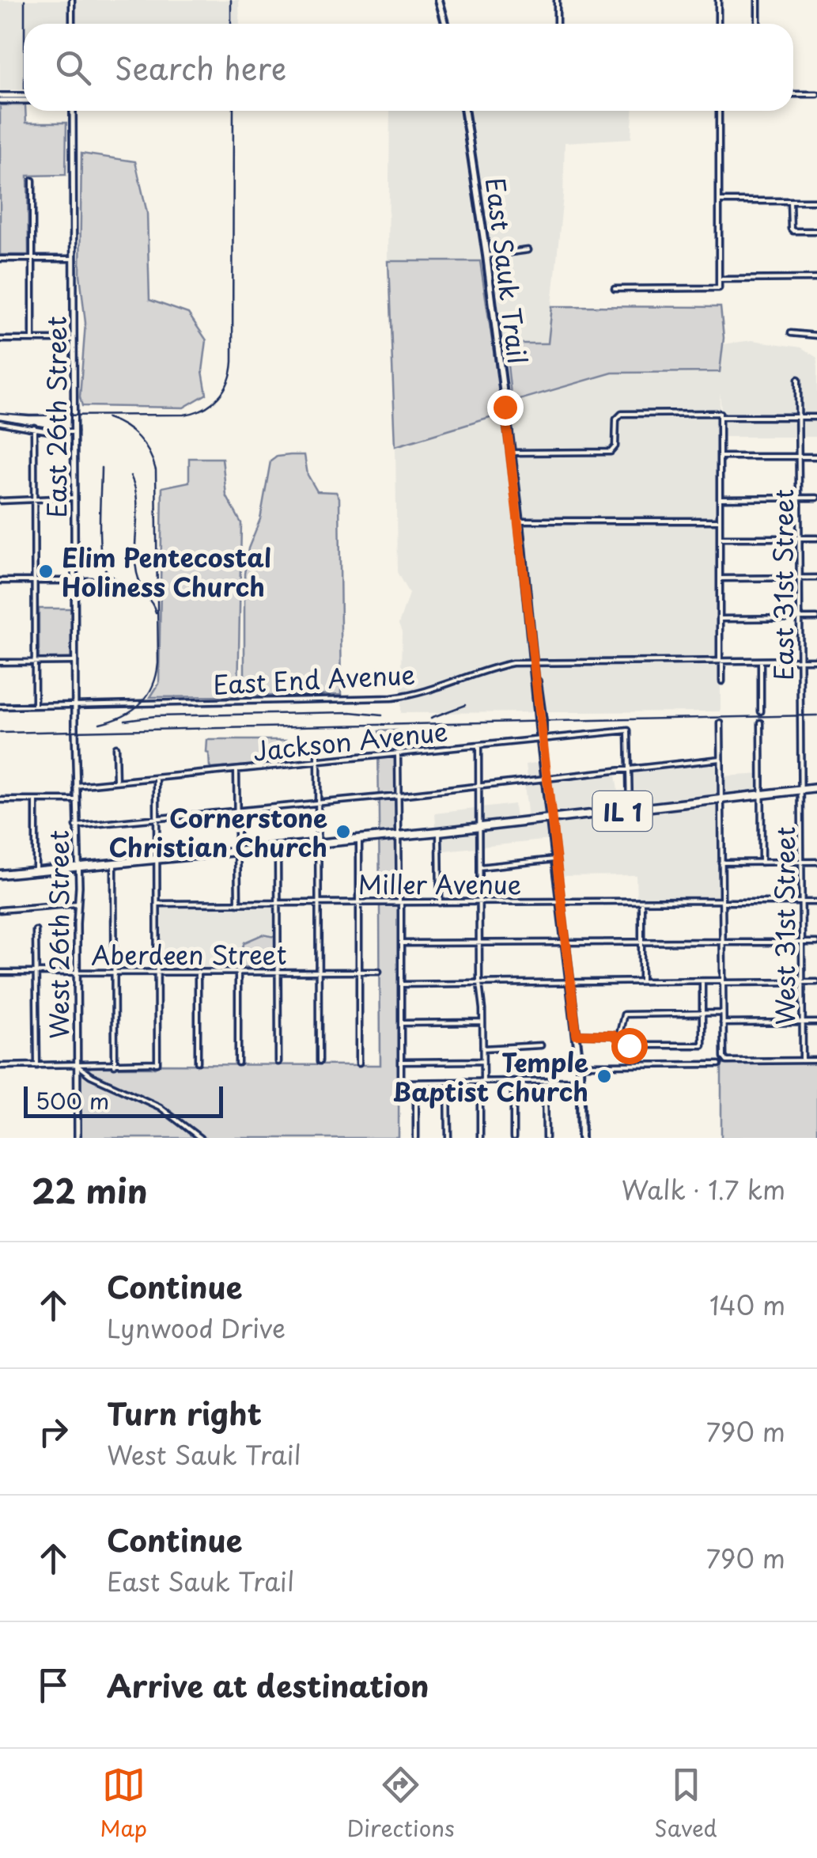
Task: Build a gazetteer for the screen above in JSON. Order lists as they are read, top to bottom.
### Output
{
  "streets": {
    "main road": ["East Sauk Trail", "IL 1"],
    "street": [
      "East 26th Street",
      "East 31st Street",
      "East End Avenue",
      "Jackson Avenue",
      "Miller Avenue",
      "West 31st Street",
      "West 26th Street",
      "Aberdeen Street"
    ]
  },
  "crossings": [
    ["East Sauk Trail", "East End Avenue"],
    ["East Sauk Trail", "Jackson Avenue"],
    ["East Sauk Trail", "IL 1"],
    ["East Sauk Trail", "Miller Avenue"],
    ["East 26th Street", "East End Avenue"],
    ["East 26th Street", "West 26th Street"],
    ["East 31st Street", "East End Avenue"],
    ["East 31st Street", "IL 1"],
    ["East 31st Street", "West 31st Street"],
    ["Jackson Avenue", "West 26th Street"],
    ["IL 1", "West 31st Street"],
    ["IL 1", "West 26th Street"],
    ["Miller Avenue", "West 31st Street"],
    ["West 26th Street", "Aberdeen Street"]
  ],
  "places": ["Elim Pentecostal Holiness Church", "Cornerstone Christian Church", "Temple Baptist Church"],
  "scale_bar": "500 m",
  "page": {
    "search": "Search here",
    "scale": "500 m",
    "heading": ["22 min", "Walk · 1.7 km"],
    "list": [
      ["Continue", "Lynwood Drive", "140 m"],
      ["Turn right", "West Sauk Trail", "790 m"],
      ["Continue", "East Sauk Trail", "790 m"],
      "Arrive at destination"
    ],
    "nav": ["Map", "Directions", "Saved"]
  }
}
